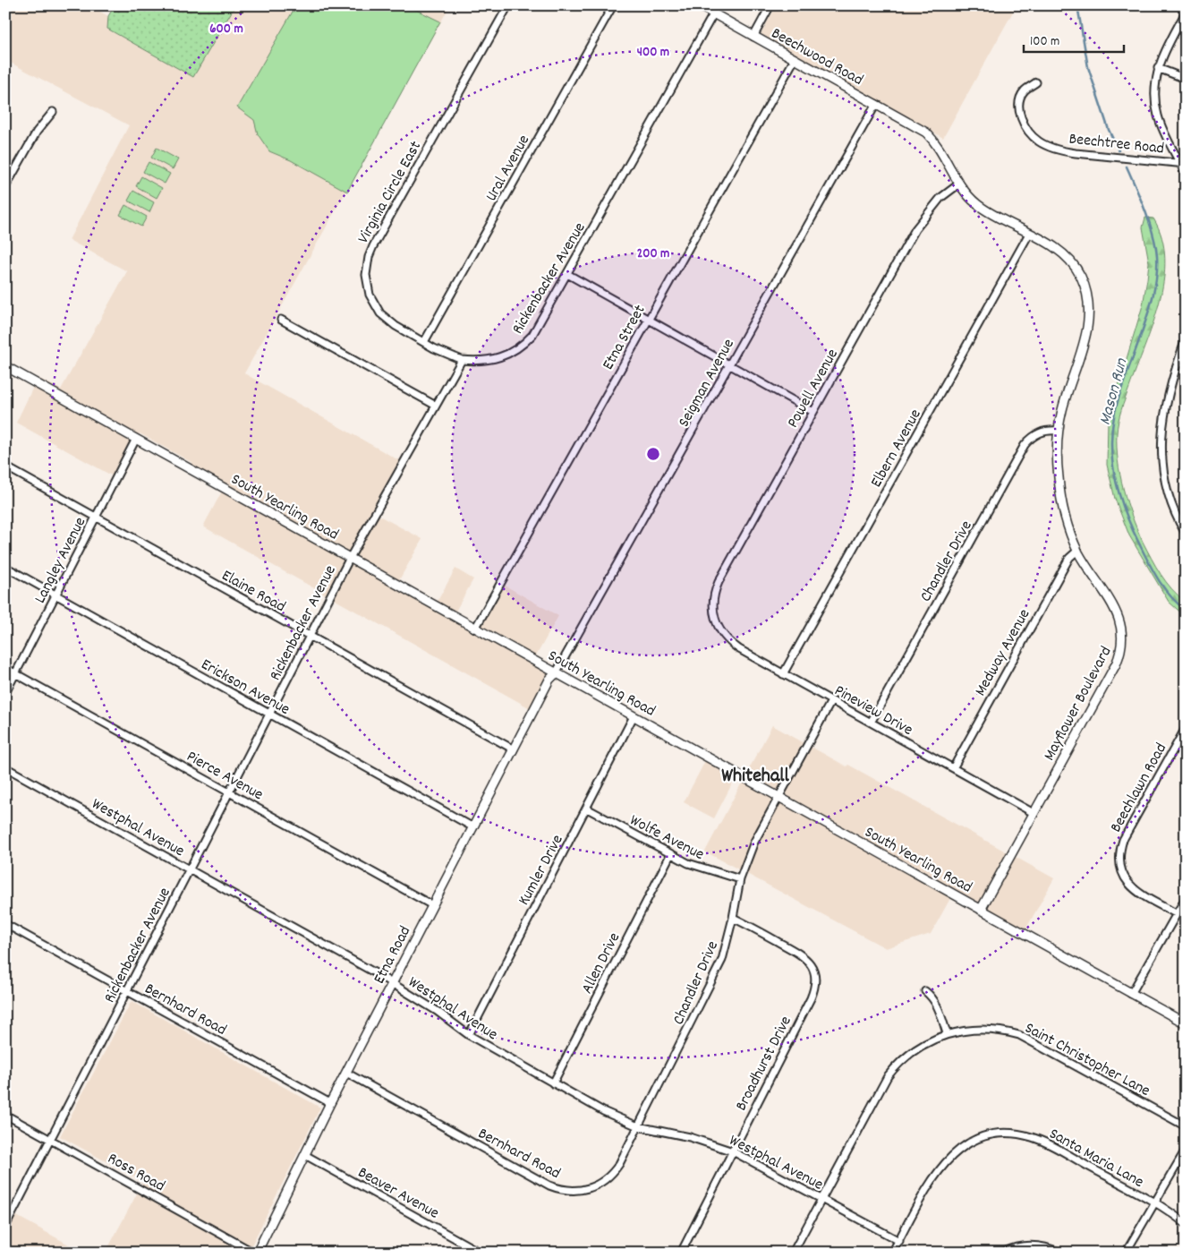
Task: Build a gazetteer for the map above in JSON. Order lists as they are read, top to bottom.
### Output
{
  "streets": {
    "street": [
      "Beechwood Road",
      "Beechtree Road",
      "Ural Avenue",
      "Virginia Circle East",
      "Rickenbacker Avenue",
      "Etna Street",
      "Seigman Avenue",
      "Powell Avenue",
      "Elbern Avenue",
      "South Yearling Road",
      "Langley Avenue",
      "Chandler Drive",
      "Elaine Road",
      "Medway Avenue",
      "Erickson Avenue",
      "Mayflower Boulevard",
      "Pineview Drive",
      "Pierce Avenue",
      "Beechlawn Road",
      "Westphal Avenue",
      "Wolfe Avenue",
      "Kumler Drive",
      "Etna Road",
      "Allen Drive",
      "Bernhard Road",
      "Saint Christopher Lane",
      "Broadhurst Drive",
      "Santa Maria Lane",
      "Ross Road",
      "Beaver Avenue"
    ]
  },
  "crossings": [
    ["Beechwood Road", "Rickenbacker Avenue"],
    ["Beechwood Road", "Etna Street"],
    ["Beechwood Road", "Seigman Avenue"],
    ["Beechwood Road", "Mayflower Boulevard"],
    ["Ural Avenue", "Virginia Circle East"],
    ["Virginia Circle East", "Rickenbacker Avenue"],
    ["Rickenbacker Avenue", "South Yearling Road"],
    ["Rickenbacker Avenue", "Elaine Road"],
    ["Rickenbacker Avenue", "Erickson Avenue"],
    ["Rickenbacker Avenue", "Pierce Avenue"],
    ["Rickenbacker Avenue", "Westphal Avenue"],
    ["Rickenbacker Avenue", "Bernhard Road"],
    ["Rickenbacker Avenue", "Ross Road"],
    ["Etna Street", "South Yearling Road"],
    ["Seigman Avenue", "South Yearling Road"],
    ["Seigman Avenue", "Mayflower Boulevard"],
    ["Seigman Avenue", "Etna Road"],
    ["Powell Avenue", "Mayflower Boulevard"],
    ["Powell Avenue", "Pineview Drive"],
    ["Elbern Avenue", "Mayflower Boulevard"],
    ["Elbern Avenue", "Pineview Drive"],
    ["South Yearling Road", "Langley Avenue"],
    ["South Yearling Road", "Chandler Drive"],
    ["South Yearling Road", "Mayflower Boulevard"],
    ["South Yearling Road", "Kumler Drive"],
    ["South Yearling Road", "Etna Road"],
    ["Langley Avenue", "Elaine Road"],
    ["Langley Avenue", "Erickson Avenue"],
    ["Langley Avenue", "Pierce Avenue"],
    ["Chandler Drive", "Mayflower Boulevard"],
    ["Chandler Drive", "Pineview Drive"],
    ["Chandler Drive", "Westphal Avenue"],
    ["Chandler Drive", "Wolfe Avenue"],
    ["Chandler Drive", "Bernhard Road"],
    ["Chandler Drive", "Broadhurst Drive"],
    ["Elaine Road", "Etna Road"],
    ["Medway Avenue", "Mayflower Boulevard"],
    ["Medway Avenue", "Pineview Drive"],
    ["Erickson Avenue", "Etna Road"],
    ["Mayflower Boulevard", "Pineview Drive"],
    ["Pierce Avenue", "Etna Road"],
    ["Westphal Avenue", "Kumler Drive"],
    ["Westphal Avenue", "Etna Road"],
    ["Westphal Avenue", "Allen Drive"],
    ["Westphal Avenue", "Saint Christopher Lane"],
    ["Westphal Avenue", "Broadhurst Drive"],
    ["Westphal Avenue", "Santa Maria Lane"],
    ["Wolfe Avenue", "Kumler Drive"],
    ["Wolfe Avenue", "Allen Drive"],
    ["Etna Road", "Bernhard Road"],
    ["Etna Road", "Ross Road"],
    ["Etna Road", "Beaver Avenue"]
  ],
  "districts": ["Whitehall"],
  "water": ["Mason Run"],
  "scale_bar": "100 m",
  "rings": ["600 m", "400 m", "200 m"]
}
